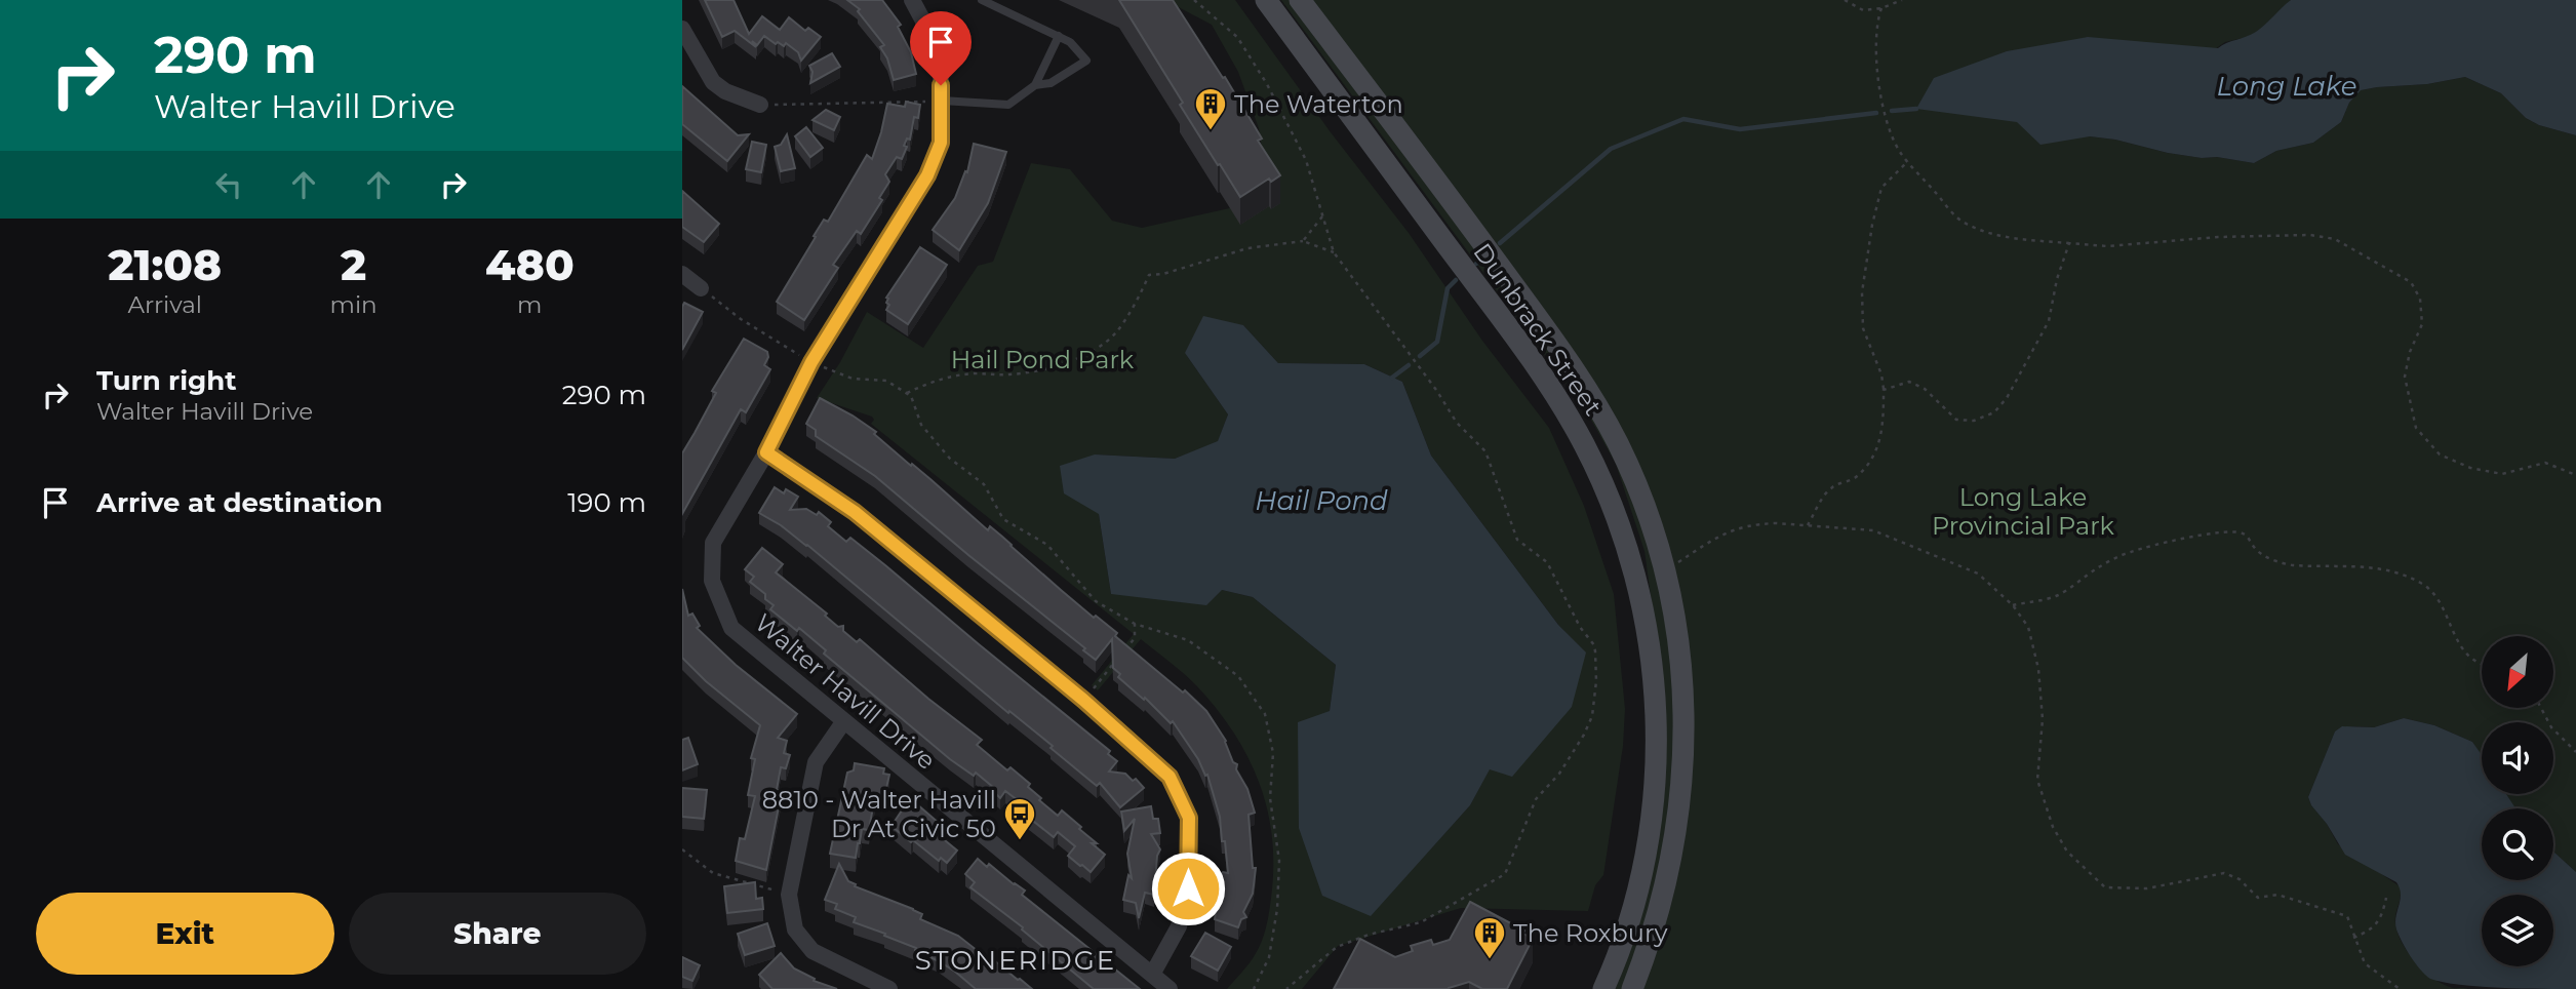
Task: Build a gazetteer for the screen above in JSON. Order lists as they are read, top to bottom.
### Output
{
  "streets": {
    "main road": ["Dunbrack Street"],
    "street": ["Walter Havill Drive"]
  },
  "districts": ["STONERIDGE"],
  "water": ["Long Lake", "Hail Pond"],
  "parks": ["Hail Pond Park", "Long Lake Provincial Park"],
  "places": {
    "building": ["The Waterton", "The Roxbury"],
    "bus stop": ["8810 - Walter Havill Dr At Civic 50"]
  },
  "north": "bottom left",
  "page": {
    "turn": ["290 m", "Walter Havill Drive"],
    "eta": [
      "21:08",
      "Arrival",
      "2",
      "min",
      "480",
      "m"
    ],
    "list": [
      {
        "name": "Turn right",
        "note": "Walter Havill Drive",
        "value": "290 m"
      },
      {
        "name": "Arrive at destination",
        "value": "190 m"
      }
    ],
    "buttons": ["Exit", "Share"]
  }
}
